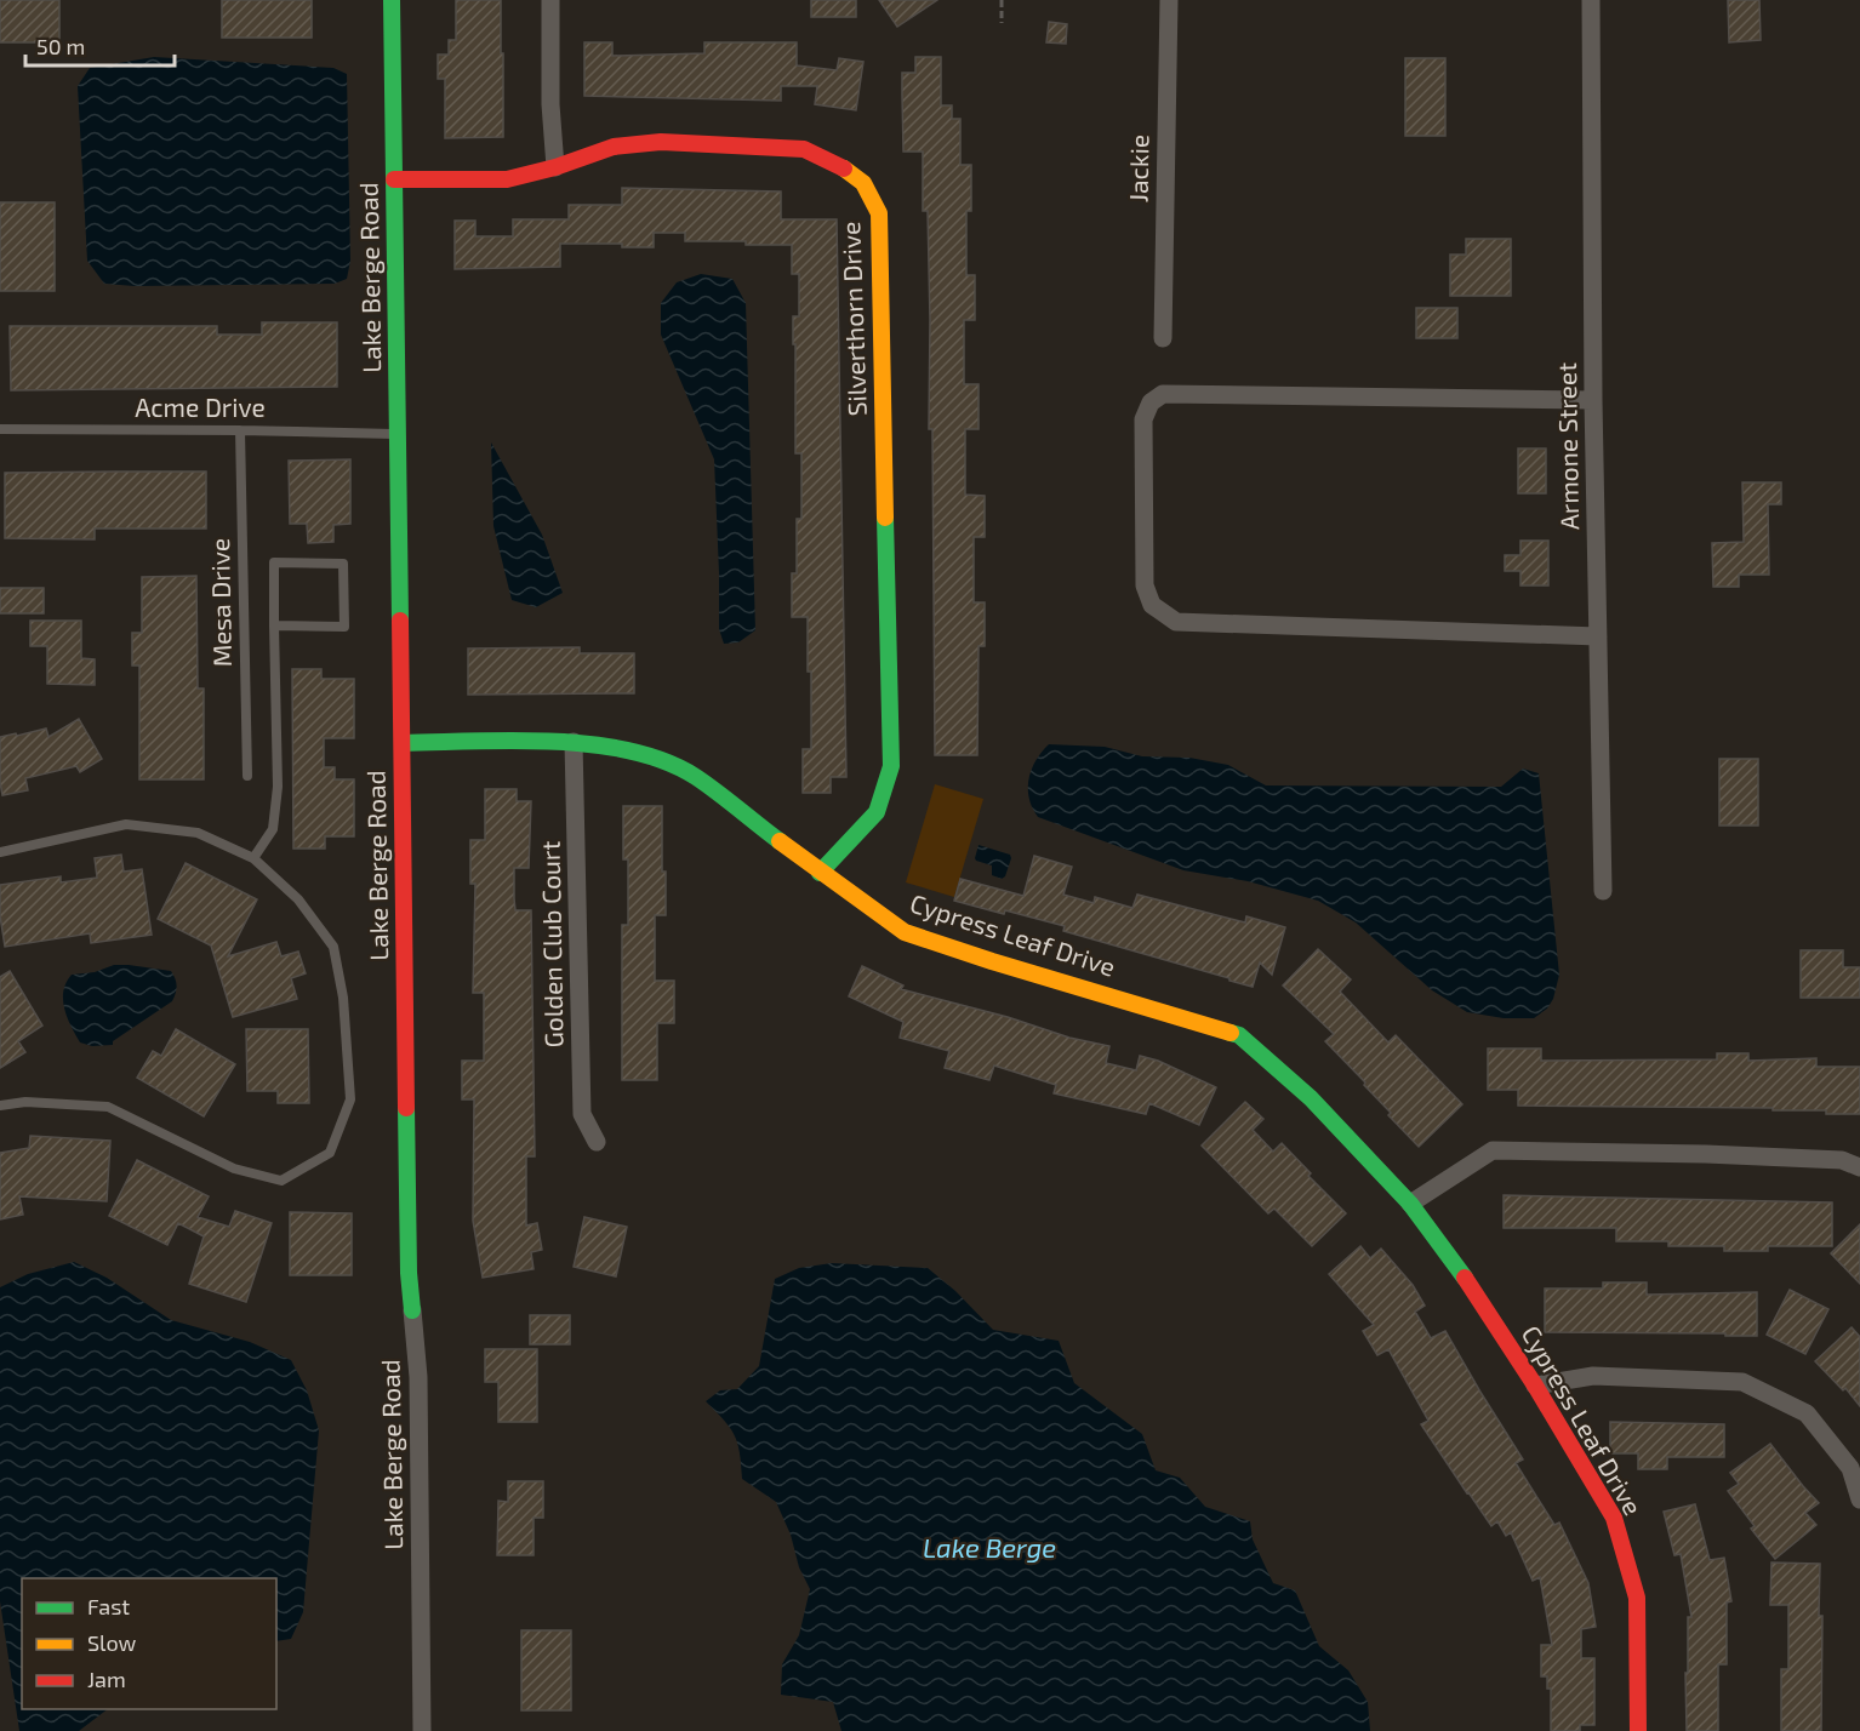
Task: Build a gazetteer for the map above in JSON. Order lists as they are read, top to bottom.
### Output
{
  "streets": {
    "street": [
      "Jackie",
      "Lake Berge Road",
      "Silverthorn Drive",
      "Armone Street",
      "Cypress Leaf Drive",
      "Golden Club Court"
    ],
    "lane": ["Acme Drive", "Mesa Drive"]
  },
  "crossings": [
    ["Lake Berge Road", "Silverthorn Drive"],
    ["Lake Berge Road", "Acme Drive"],
    ["Lake Berge Road", "Cypress Leaf Drive"],
    ["Silverthorn Drive", "Cypress Leaf Drive"],
    ["Acme Drive", "Mesa Drive"],
    ["Cypress Leaf Drive", "Golden Club Court"]
  ],
  "water": ["Lake Berge"],
  "legend": ["Fast", "Slow", "Jam"],
  "scale_bar": "50 m"
}
